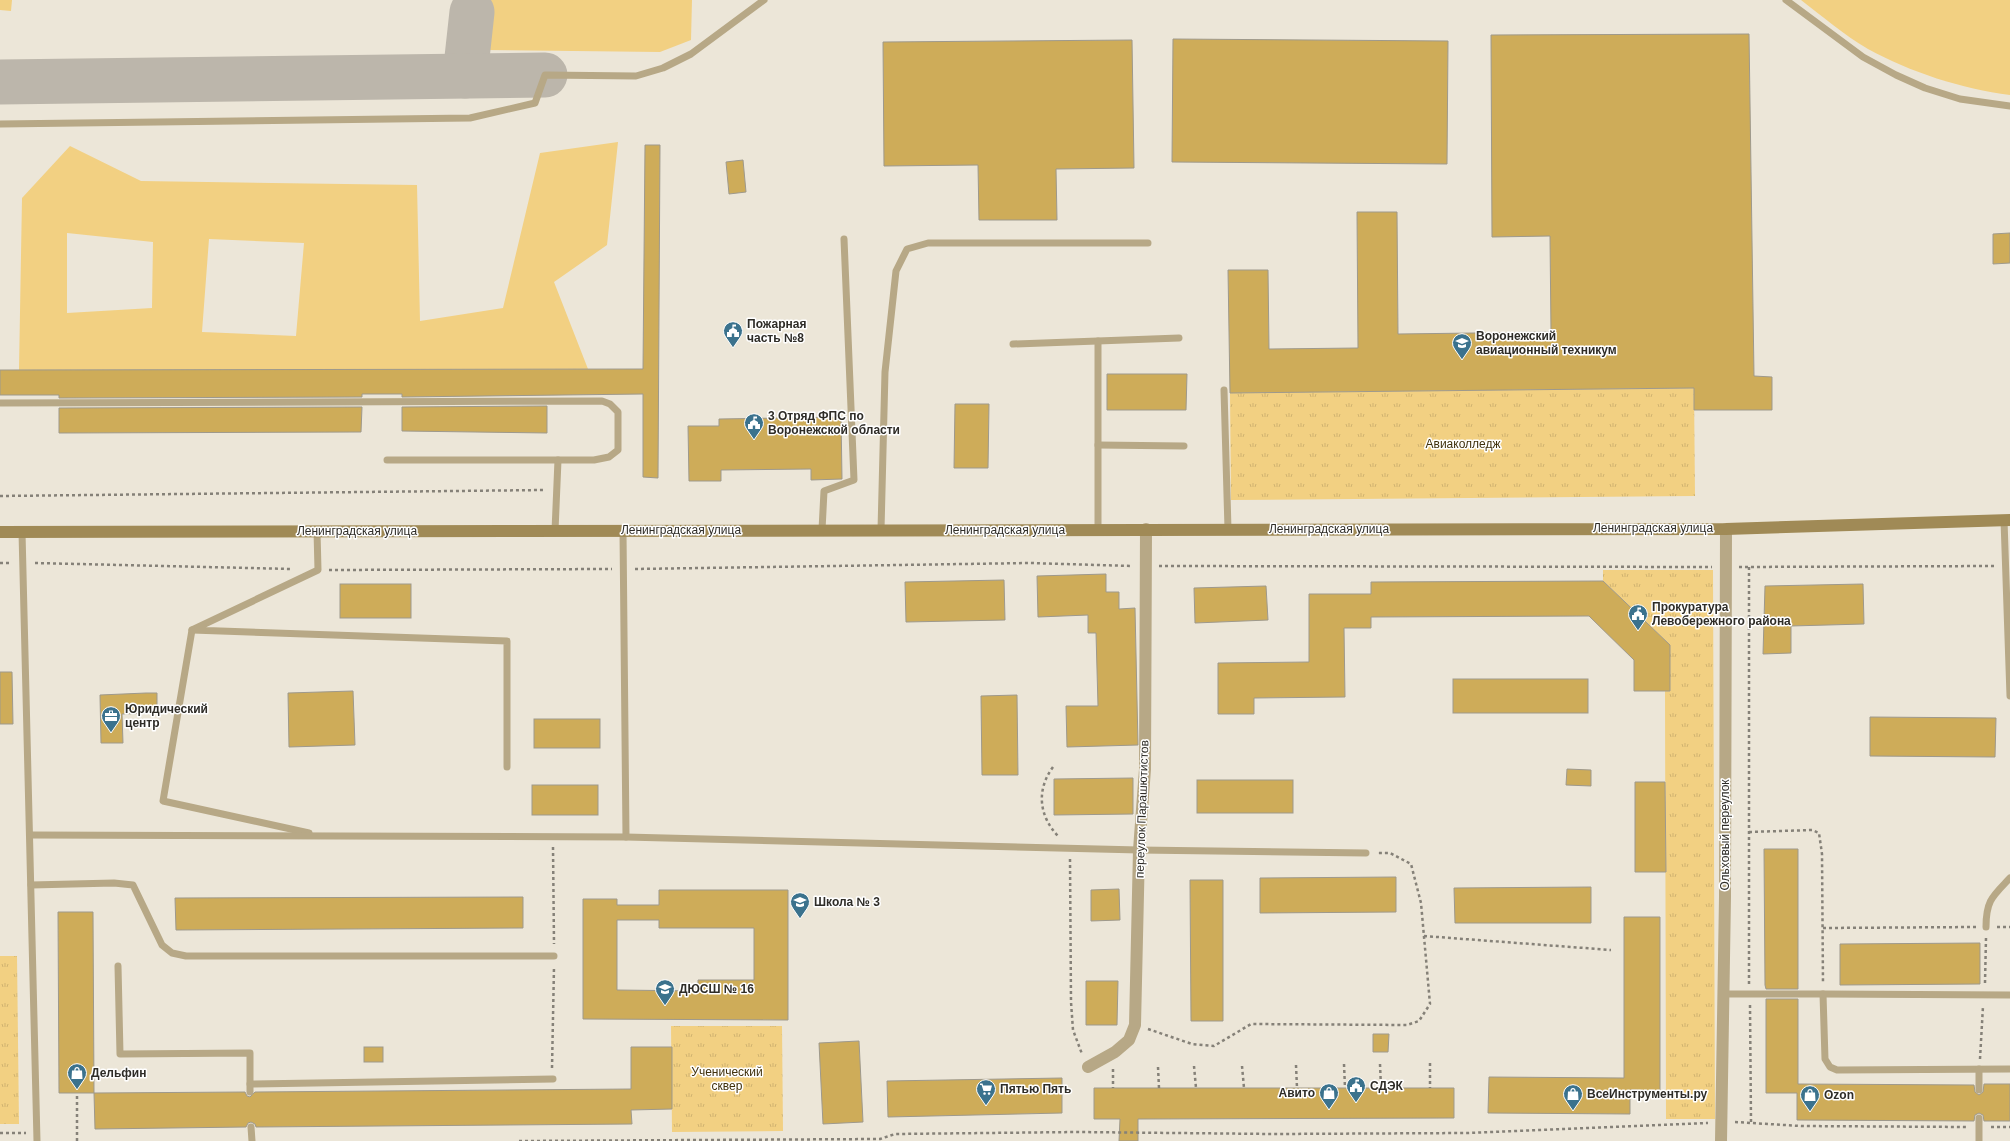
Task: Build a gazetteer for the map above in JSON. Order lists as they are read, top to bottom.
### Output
{
  "streets": {
    "main road": ["Ленинградская улица"],
    "street": ["переулок Парашютистов", "Ольховый переулок"]
  },
  "crossings": [
    ["Ленинградская улица", "переулок Парашютистов"],
    ["Ленинградская улица", "Ольховый переулок"]
  ],
  "parks": ["Авиаколледж", "Ученический сквер"],
  "places": {
    "public building": [
      "Пожарная часть №8",
      "3 Отряд ФПС по Воронежской области",
      "Прокуратура Левобережного района",
      "СДЭК"
    ],
    "school or university": ["Воронежский авиационный техникум", "Школа № 3", "ДЮСШ № 16"],
    "office": ["Юридический центр"],
    "shop": [
      "Дельфин",
      "Авито",
      "ВсеИнструменты.ру",
      "Ozon"
    ],
    "supermarket": ["Пятью Пять"]
  }
}
